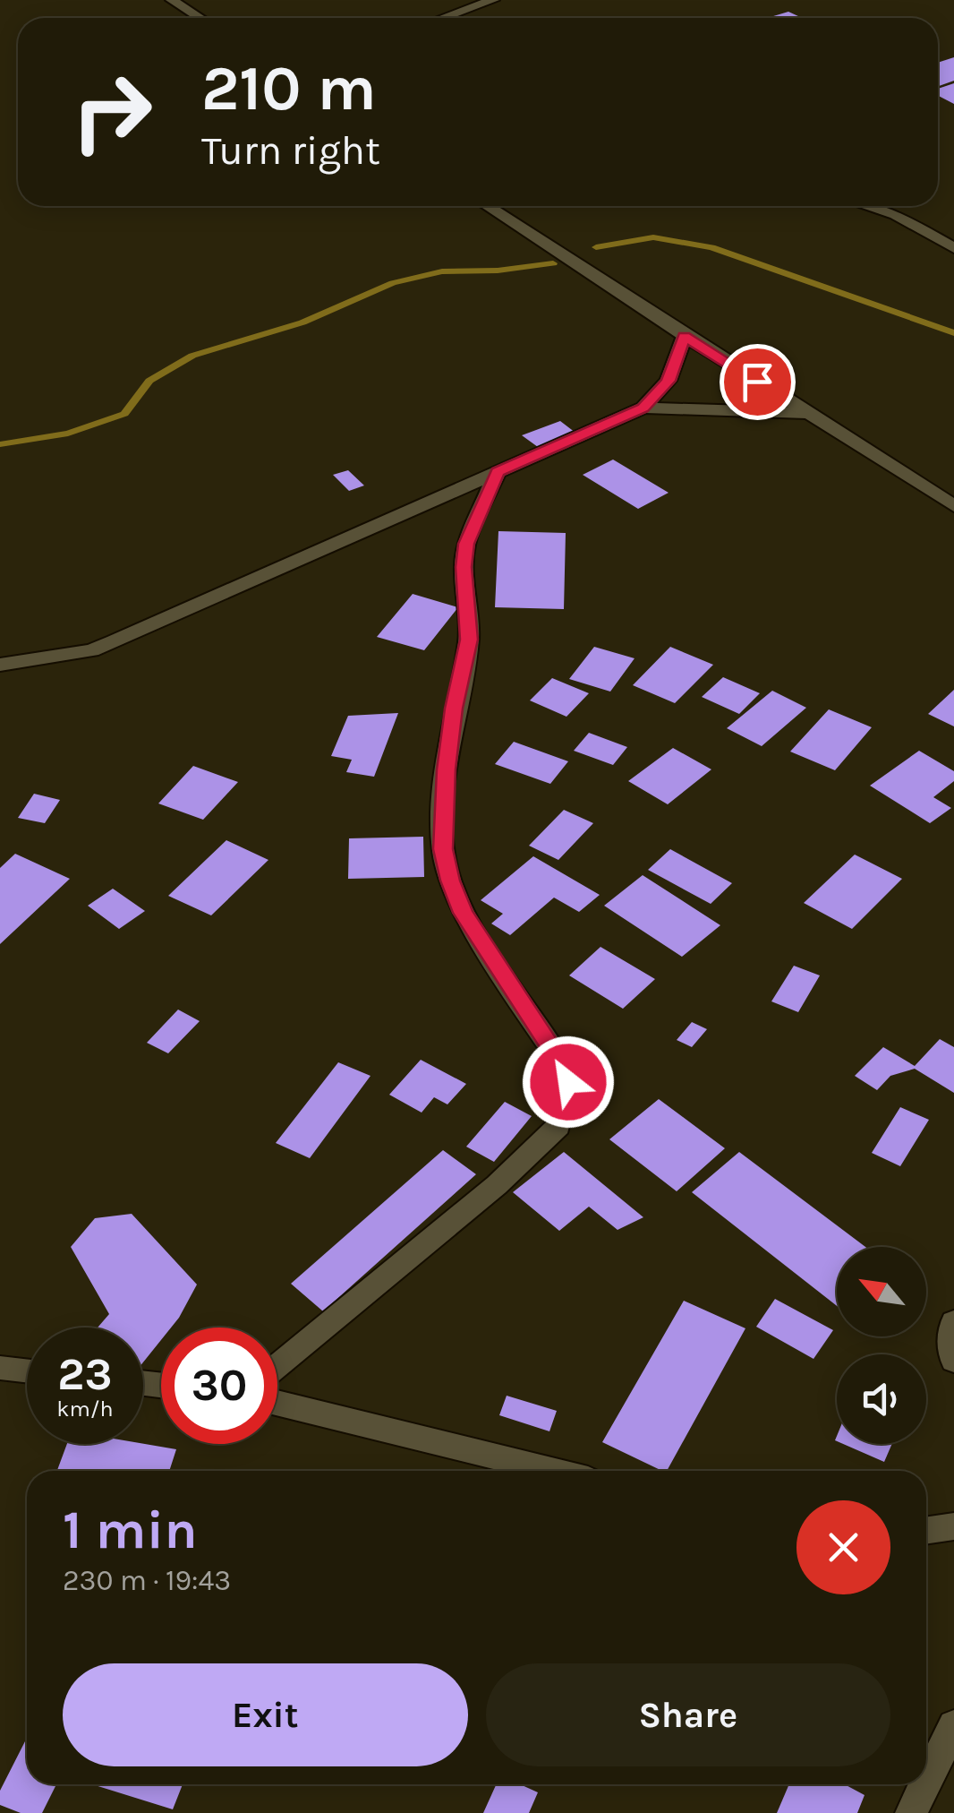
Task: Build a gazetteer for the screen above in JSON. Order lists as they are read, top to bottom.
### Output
{
  "north": "top left",
  "page": {
    "turn": ["210 m", "Turn right"],
    "speed": "23 km/h",
    "limit": "30",
    "heading": ["1 min", "230 m · 19:43"],
    "buttons": ["Exit", "Share"]
  }
}
